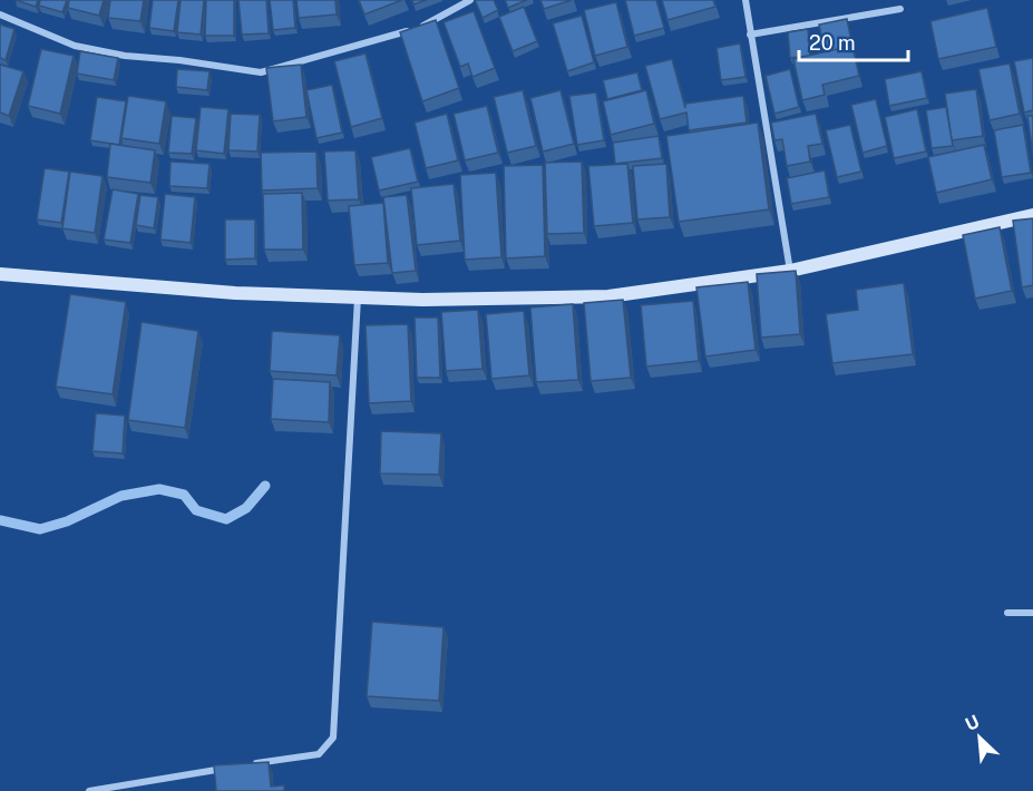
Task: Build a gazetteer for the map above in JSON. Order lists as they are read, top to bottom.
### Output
{
  "scale_bar": "20 m",
  "north": "top left"
}
